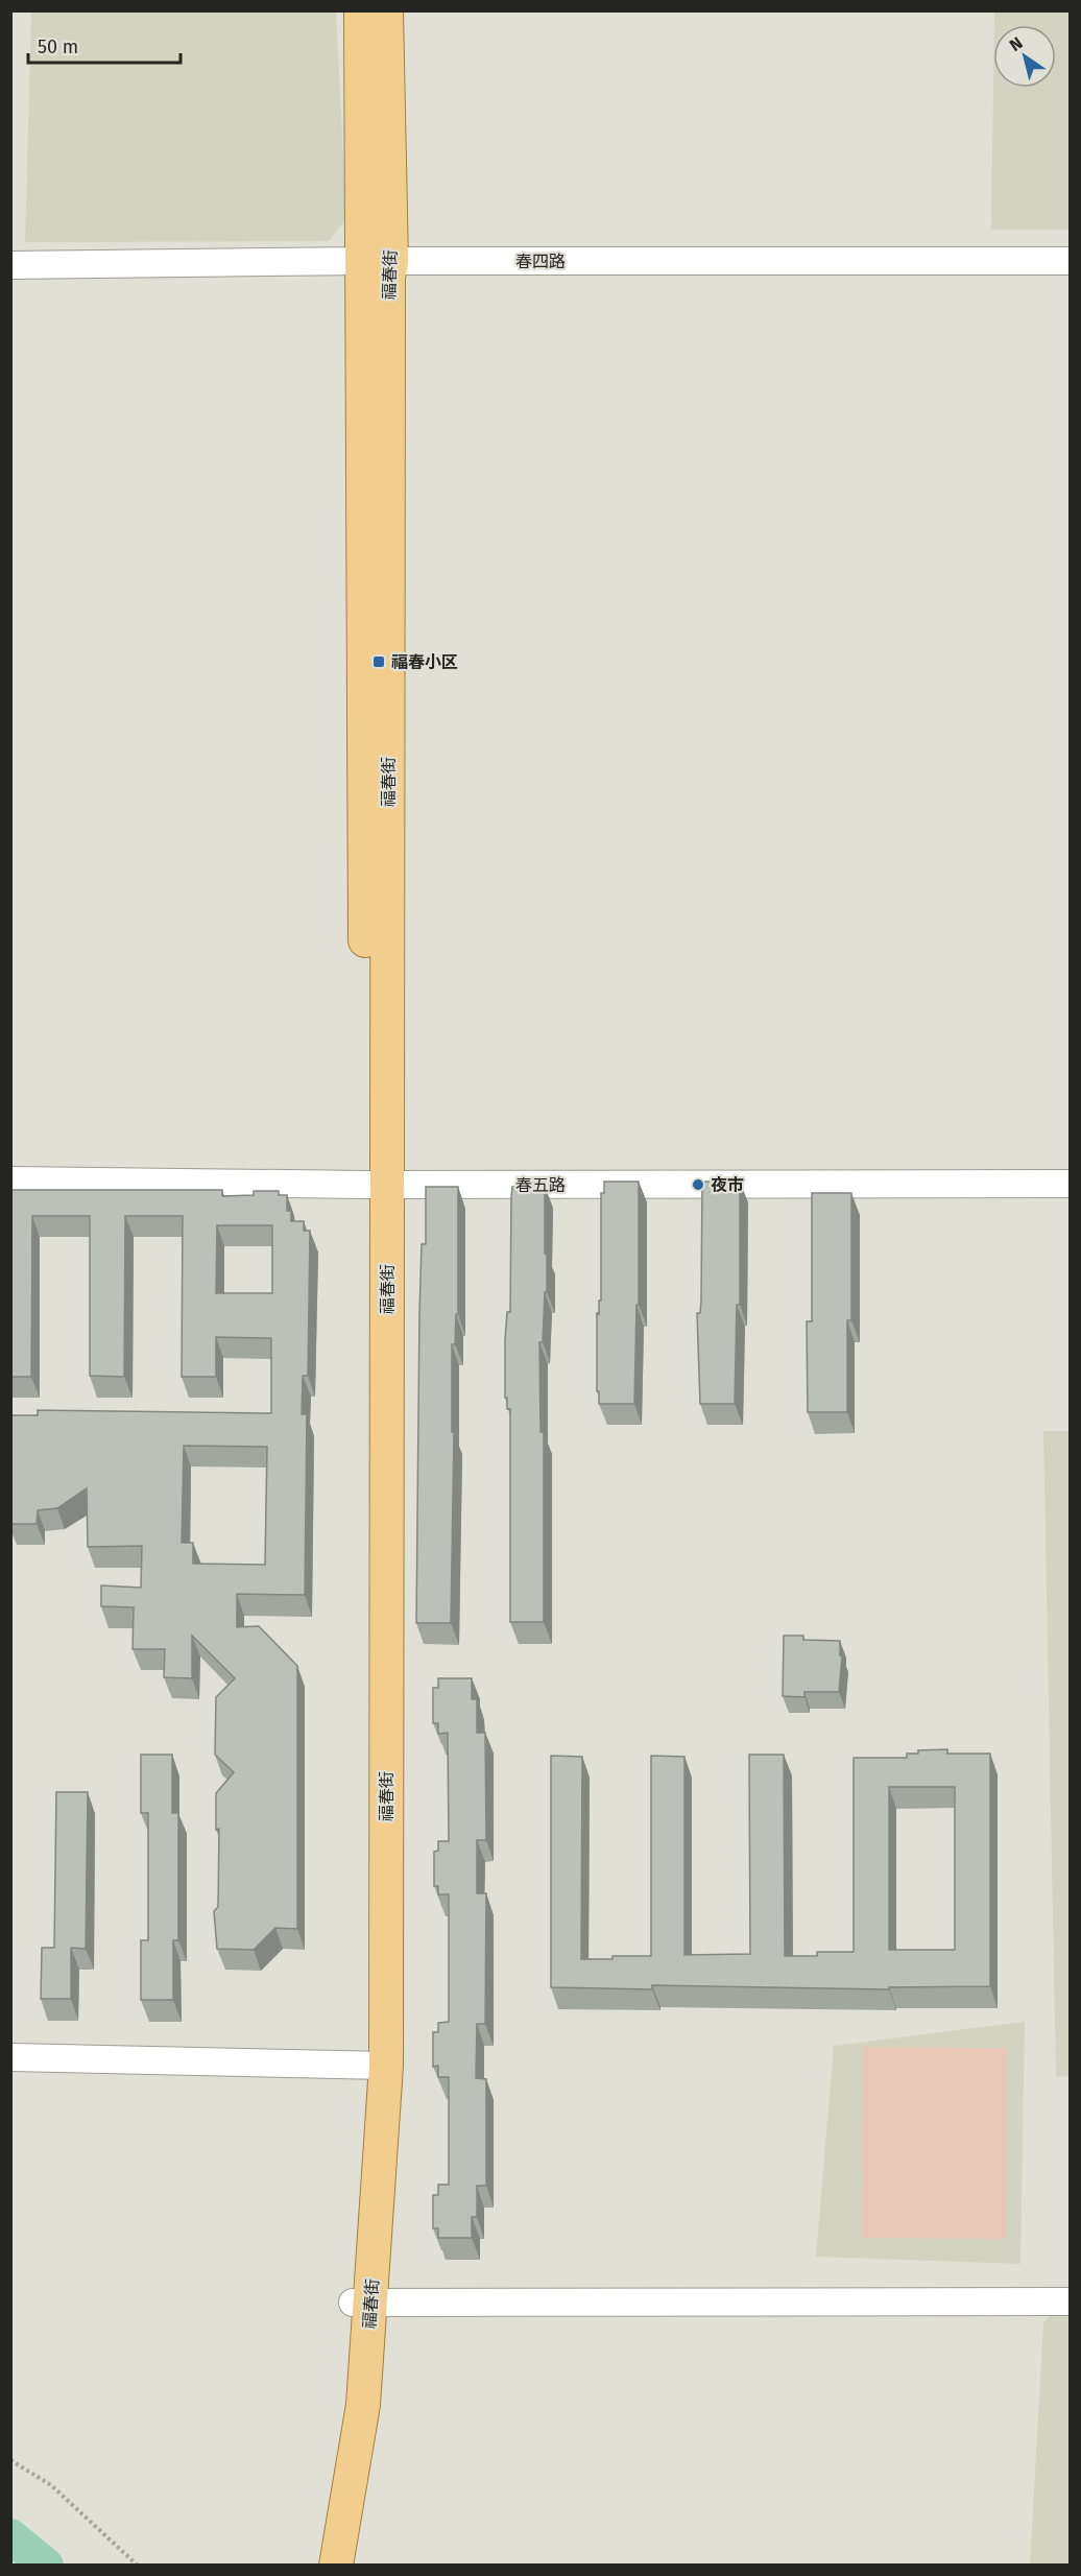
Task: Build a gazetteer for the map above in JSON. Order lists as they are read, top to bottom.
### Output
{
  "streets": {
    "main road": ["福春街"],
    "street": ["春四路", "春五路"]
  },
  "crossings": [
    ["春四路", "福春街"],
    ["福春街", "春五路"]
  ],
  "places": {
    "transit": ["福春小区"],
    "other": ["夜市"]
  },
  "scale_bar": "50 m",
  "north": "top left"
}
